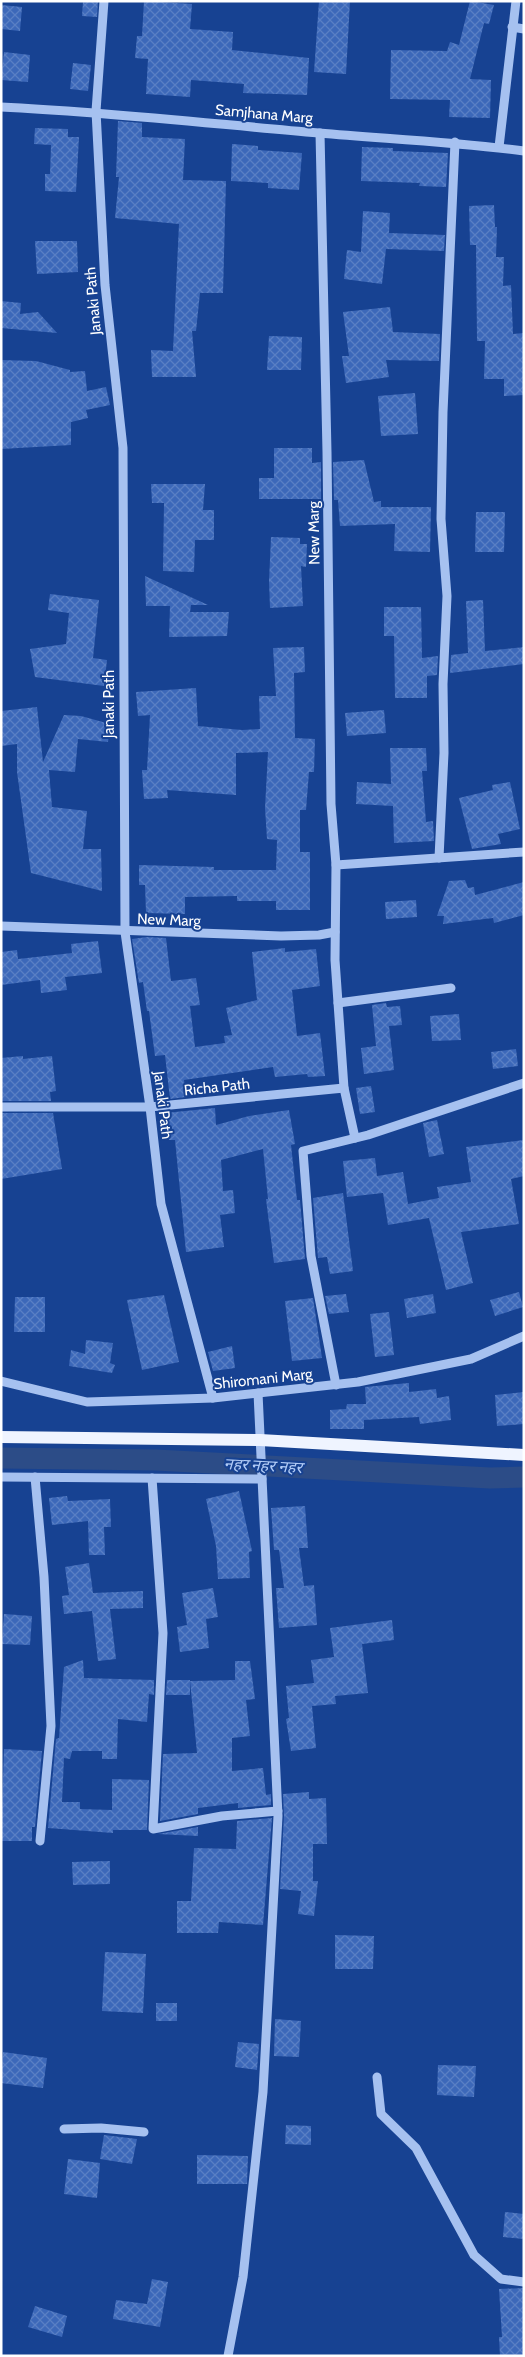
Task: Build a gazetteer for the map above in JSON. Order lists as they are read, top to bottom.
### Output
{
  "streets": {
    "street": [
      "Samjhana Marg",
      "Janaki Path",
      "New Marg",
      "Richa Path",
      "Shiromani Marg"
    ]
  },
  "crossings": [
    ["Samjhana Marg", "Janaki Path"],
    ["Samjhana Marg", "New Marg"],
    ["Janaki Path", "New Marg"],
    ["Janaki Path", "Richa Path"],
    ["Janaki Path", "Shiromani Marg"],
    ["New Marg", "Richa Path"]
  ],
  "water": ["नहर नहर नहर"]
}
